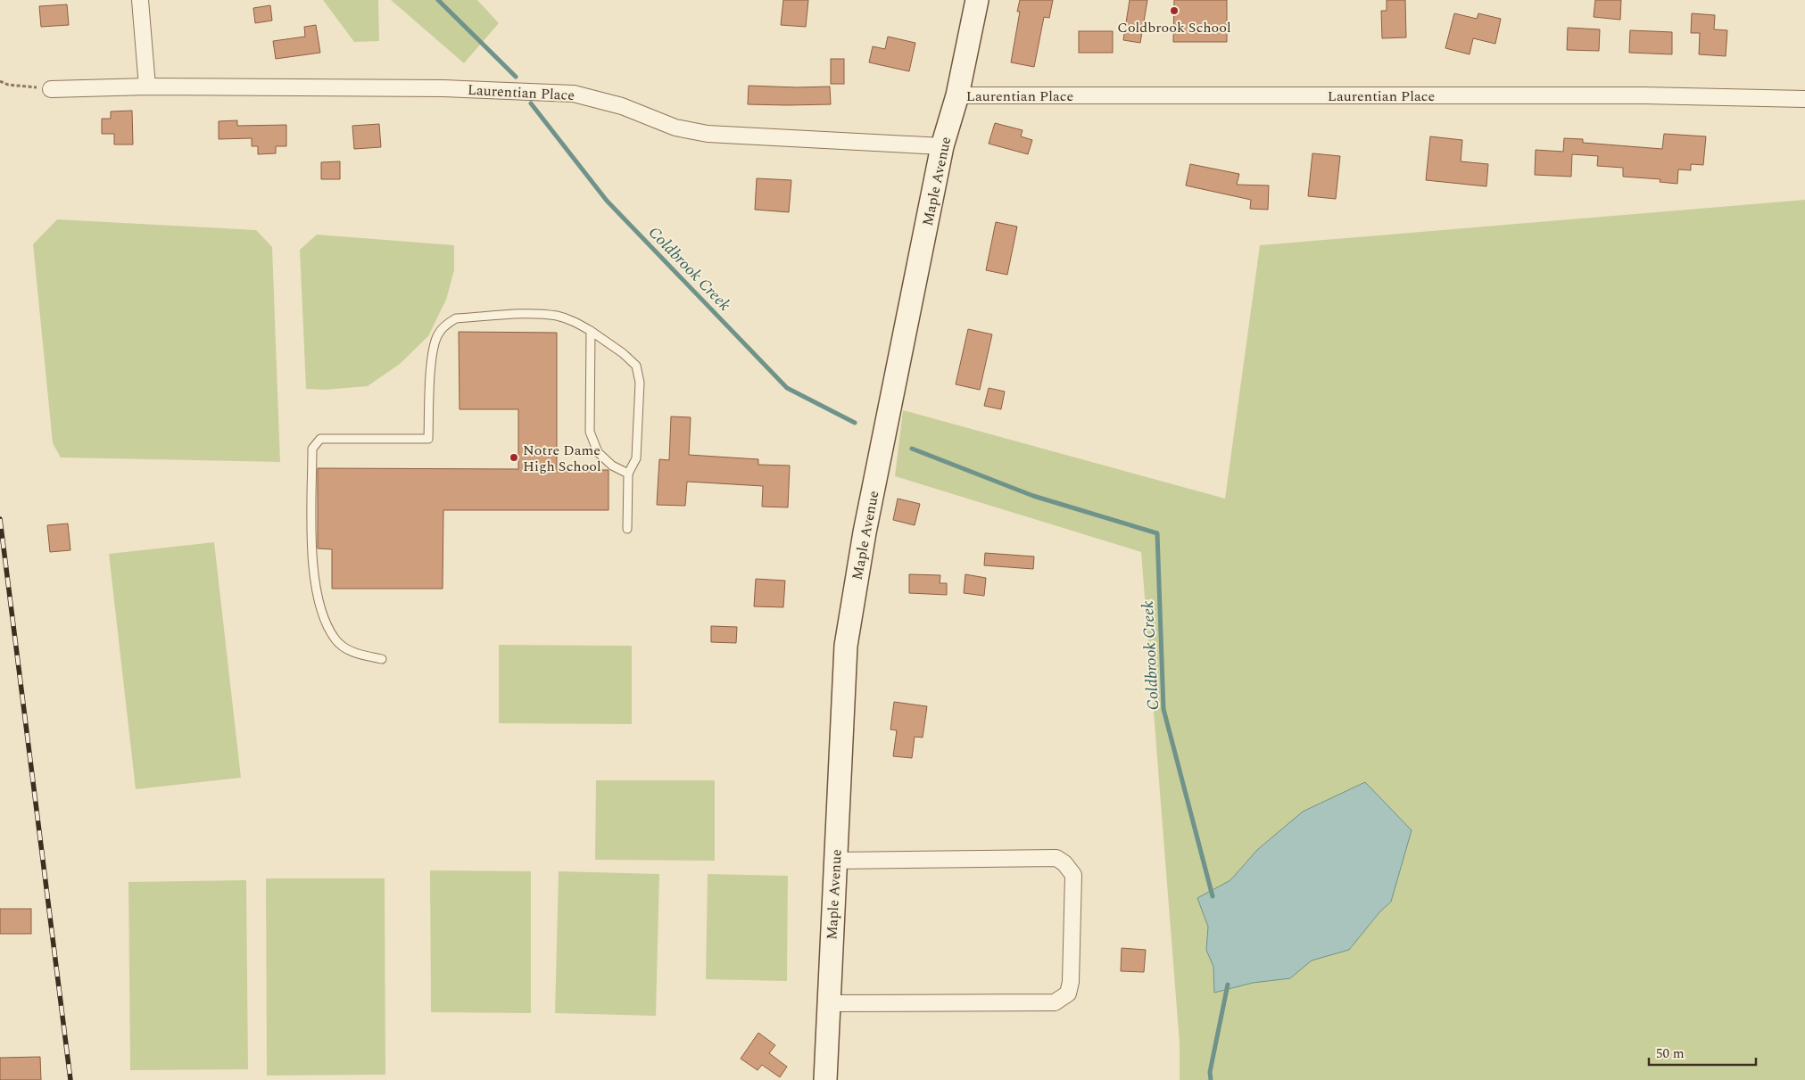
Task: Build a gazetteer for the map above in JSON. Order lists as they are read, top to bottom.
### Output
{
  "streets": {
    "main road": ["Maple Avenue"],
    "street": ["Laurentian Place"]
  },
  "crossings": [
    ["Laurentian Place", "Maple Avenue"]
  ],
  "water": ["Coldbrook Creek"],
  "places": ["Coldbrook School", "Notre Dame High School"],
  "scale_bar": "50 m"
}
